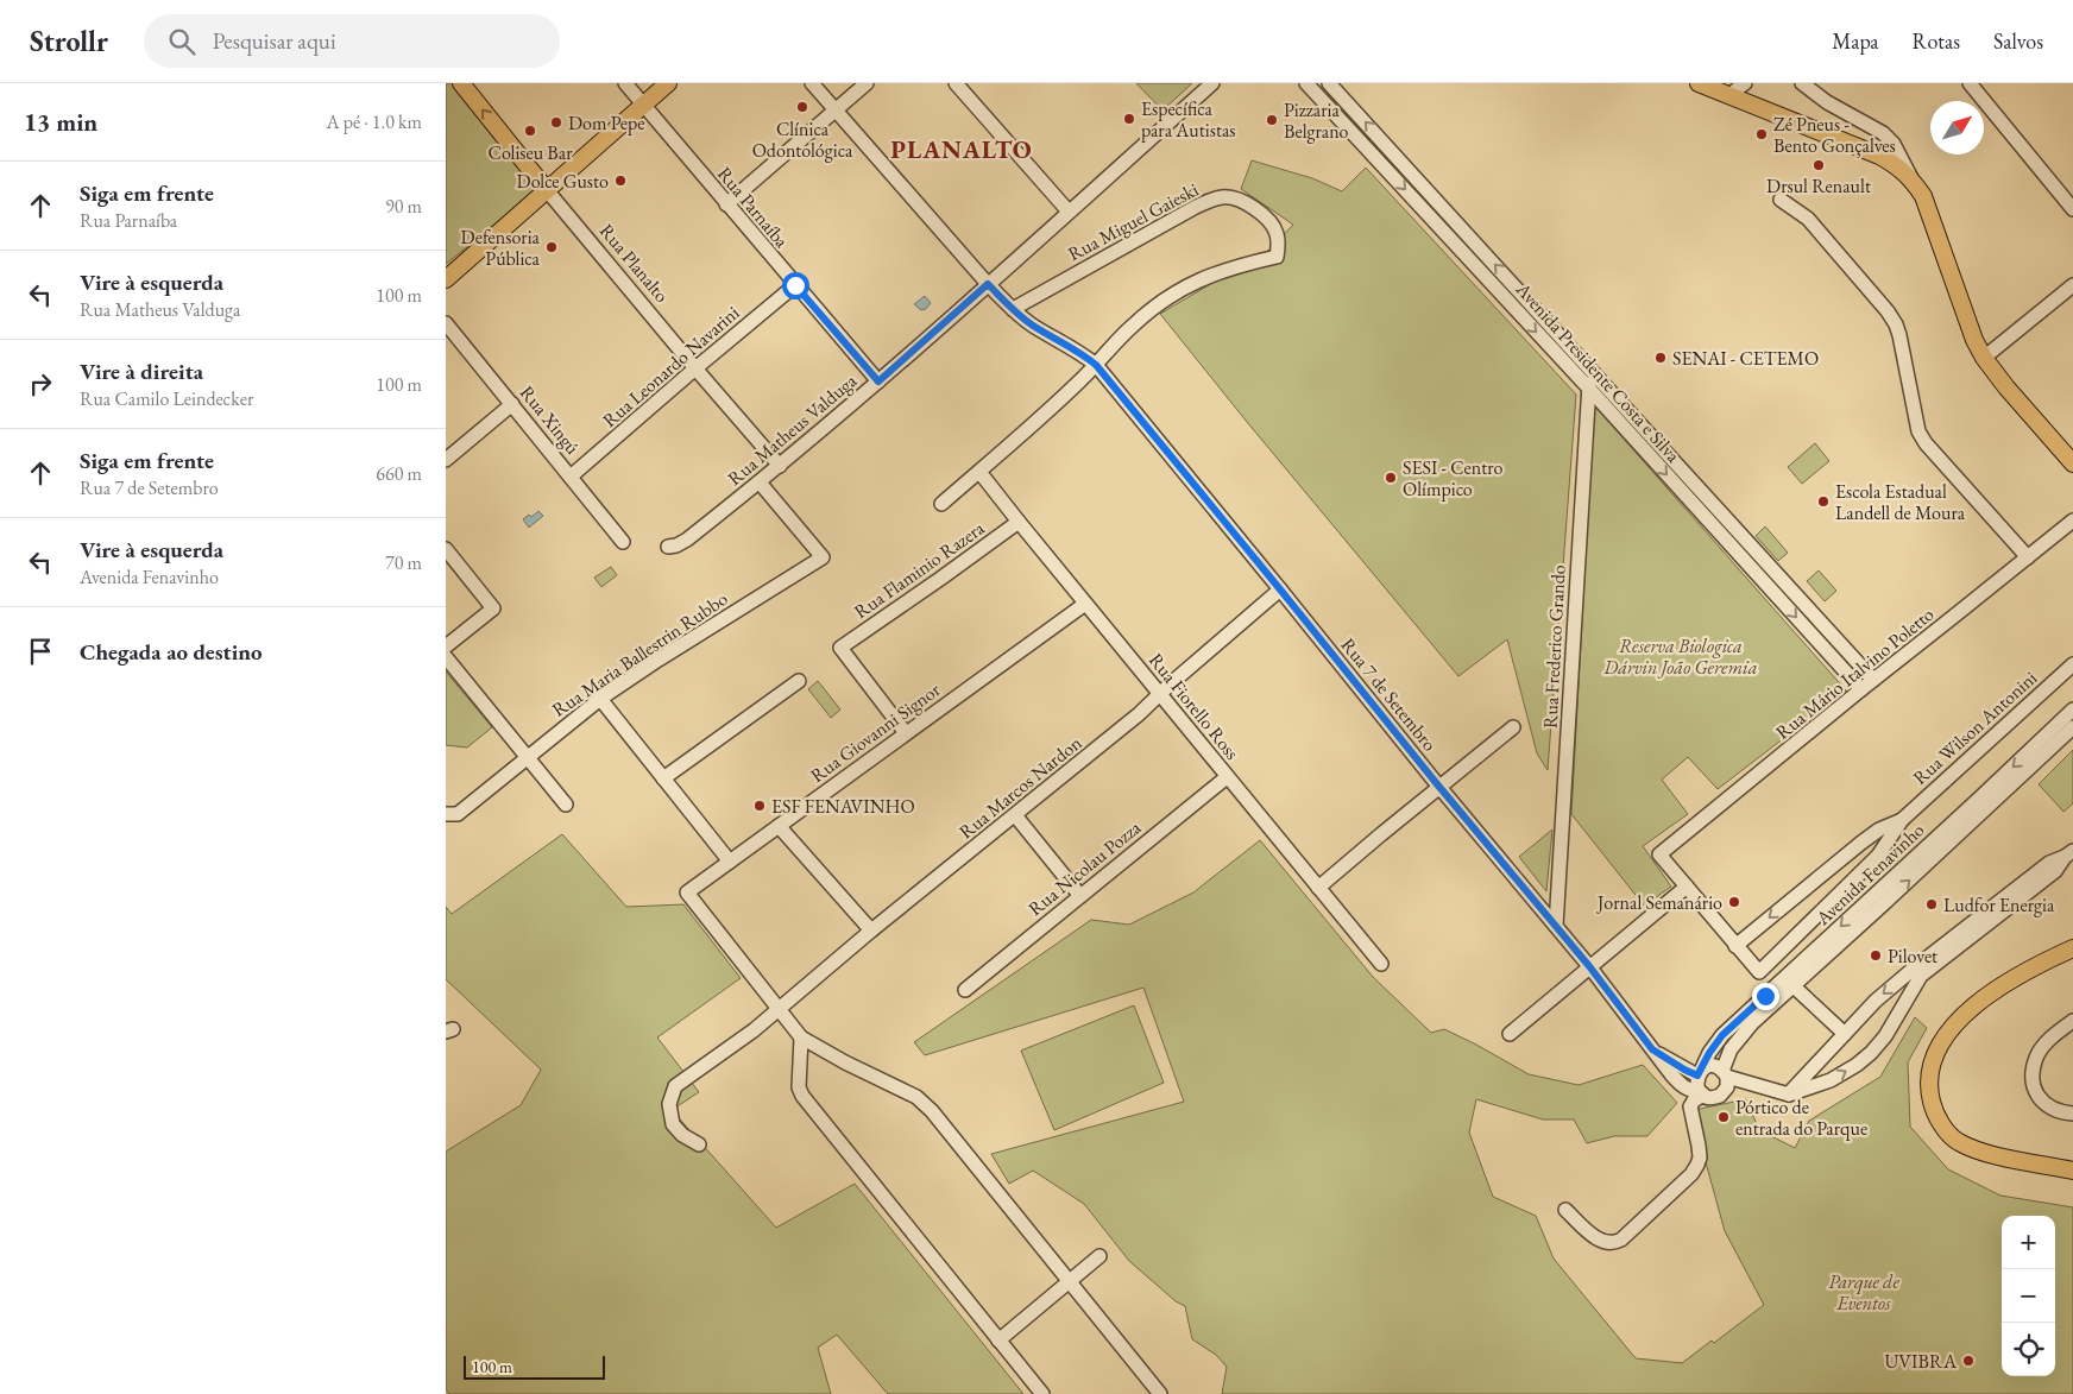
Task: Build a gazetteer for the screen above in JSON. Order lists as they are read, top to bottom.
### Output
{
  "streets": {
    "main road": ["Rua Planalto"],
    "street": [
      "Rua Parnaíba",
      "Rua Miguel Gaieski",
      "Rua Leonardo Navarini",
      "Avenida Presidente Costa e Silva",
      "Rua Xingú",
      "Rua Matheus Valduga",
      "Rua Flaminio Razera",
      "Rua Frederico Grando",
      "Rua Maria Ballestrin Rubbo",
      "Rua Mário Italvino Poletto",
      "Rua 7 de Setembro",
      "Rua Fiorello Ross",
      "Rua Wilson Antonini",
      "Rua Giovanni Signor",
      "Rua Marcos Nardon",
      "Rua Nicolau Pozza",
      "Avenida Fenavinho"
    ]
  },
  "crossings": [
    ["Rua Parnaíba", "Rua Leonardo Navarini"],
    ["Rua Parnaíba", "Rua Matheus Valduga"],
    ["Rua Miguel Gaieski", "Rua 7 de Setembro"],
    ["Rua Planalto", "Rua Leonardo Navarini"],
    ["Rua Planalto", "Rua Matheus Valduga"],
    ["Rua Leonardo Navarini", "Rua Xingú"],
    ["Avenida Presidente Costa e Silva", "Rua Frederico Grando"],
    ["Avenida Presidente Costa e Silva", "Rua Mário Italvino Poletto"],
    ["Rua Matheus Valduga", "Rua Maria Ballestrin Rubbo"],
    ["Rua Matheus Valduga", "Rua 7 de Setembro"],
    ["Rua Flaminio Razera", "Rua Fiorello Ross"],
    ["Rua Flaminio Razera", "Rua Giovanni Signor"],
    ["Rua Frederico Grando", "Rua 7 de Setembro"],
    ["Rua 7 de Setembro", "Rua Marcos Nardon"],
    ["Rua 7 de Setembro", "Avenida Fenavinho"],
    ["Rua Fiorello Ross", "Rua Giovanni Signor"],
    ["Rua Fiorello Ross", "Rua Marcos Nardon"],
    ["Rua Fiorello Ross", "Rua Nicolau Pozza"],
    ["Rua Giovanni Signor", "Rua Marcos Nardon"]
  ],
  "districts": ["PLANALTO"],
  "parks": ["Reserva Biologica Dárvin João Geremia", "Parque de Eventos"],
  "places": [
    "Clínica Odontológica",
    "Específica para Autistas",
    "Pizzaria Belgrano",
    "Dom Pepe",
    "Coliseu Bar",
    "Zé Pneus - Bento Gonçalves",
    "Drsul Renault",
    "Dolce Gusto",
    "Defensoria Pública",
    "SENAI - CETEMO",
    "SESI - Centro Olímpico",
    "Escola Estadual Landell de Moura",
    "ESF FENAVINHO",
    "Jornal Semanário",
    "Ludfor Energia",
    "Pilovet",
    "Pórtico de entrada do Parque",
    "UVIBRA"
  ],
  "scale_bar": "100 m",
  "north": "top right",
  "page": {
    "header": "Strollr",
    "search": "Pesquisar aqui",
    "nav": ["Mapa", "Rotas", "Salvos"],
    "heading": ["13 min", "A pé · 1.0 km"],
    "list": [
      ["Siga em frente", "Rua Parnaíba", "90 m"],
      ["Vire à esquerda", "Rua Matheus Valduga", "100 m"],
      ["Vire à direita", "Rua Camilo Leindecker", "100 m"],
      ["Siga em frente", "Rua 7 de Setembro", "660 m"],
      ["Vire à esquerda", "Avenida Fenavinho", "70 m"],
      "Chegada ao destino"
    ],
    "map_buttons": ["+", "−"],
    "scale": "100 m"
  }
}
